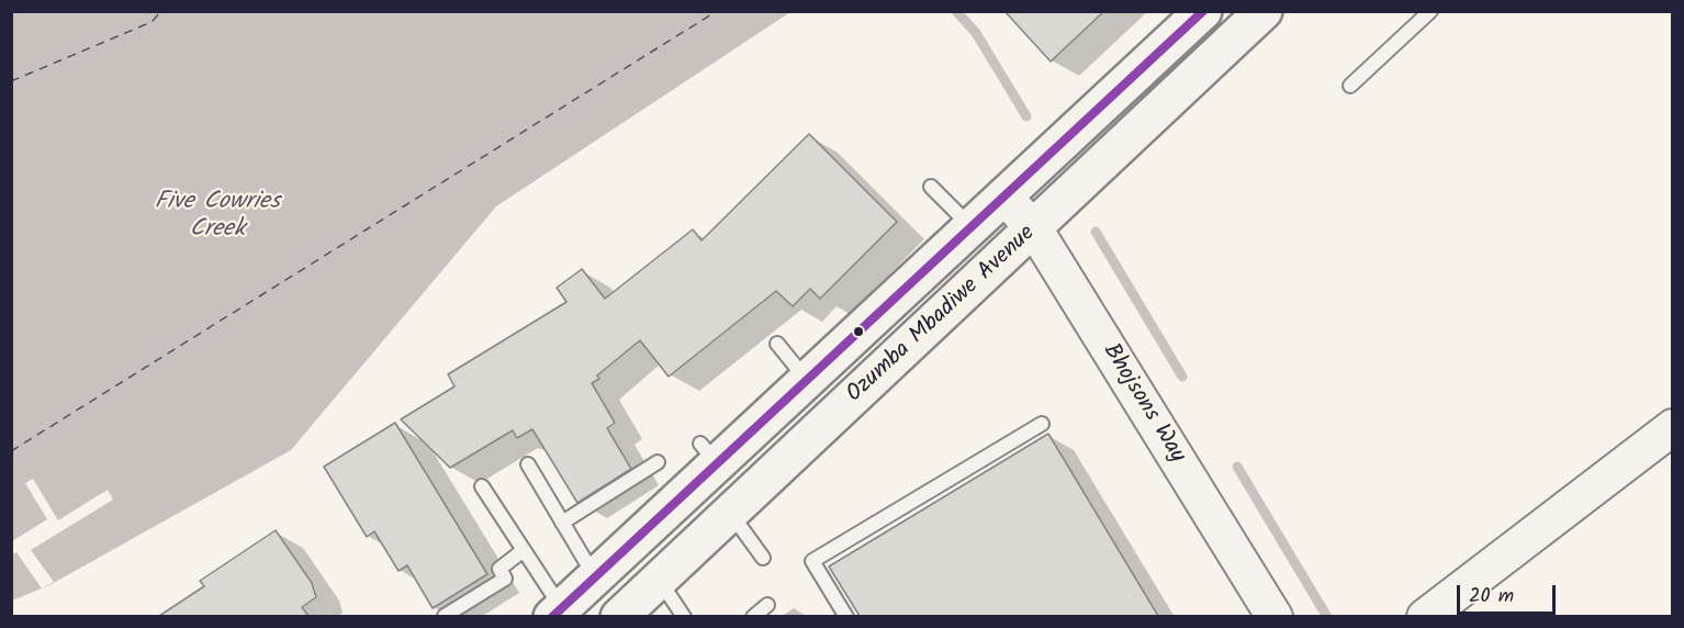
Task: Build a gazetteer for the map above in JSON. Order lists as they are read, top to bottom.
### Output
{
  "streets": {
    "highway": ["Ozumba Mbadiwe Avenue"],
    "street": ["Bhojsons Way"]
  },
  "crossings": [
    ["Ozumba Mbadiwe Avenue", "Bhojsons Way"]
  ],
  "water": ["Five Cowries Creek"],
  "scale_bar": "20 m"
}
